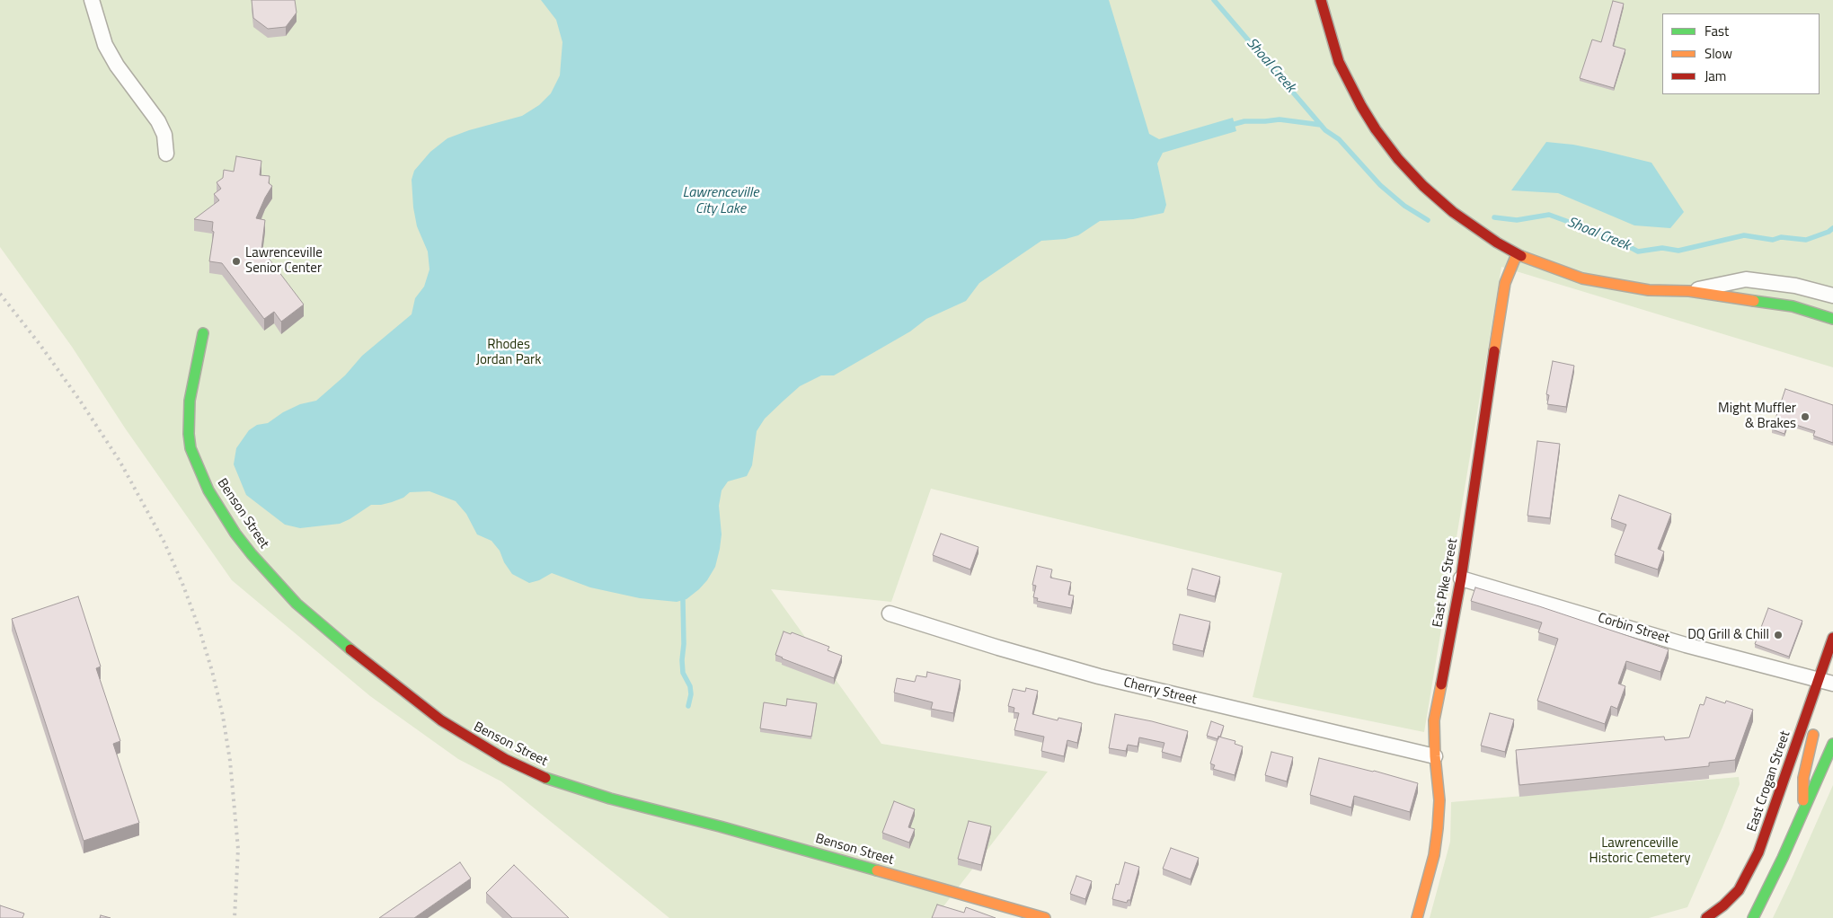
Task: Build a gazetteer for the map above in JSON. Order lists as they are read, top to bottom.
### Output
{
  "streets": {
    "street": [
      "Benson Street",
      "East Pike Street",
      "Corbin Street",
      "Cherry Street",
      "East Crogan Street"
    ]
  },
  "crossings": [
    ["East Pike Street", "Corbin Street"],
    ["East Pike Street", "Cherry Street"],
    ["Corbin Street", "East Crogan Street"]
  ],
  "water": ["Shoal Creek", "Lawrenceville City Lake"],
  "parks": ["Rhodes Jordan Park", "Lawrenceville Historic Cemetery"],
  "places": ["Lawrenceville Senior Center", "Might Muffler & Brakes", "DQ Grill & Chill"],
  "legend": ["Fast", "Slow", "Jam"]
}
